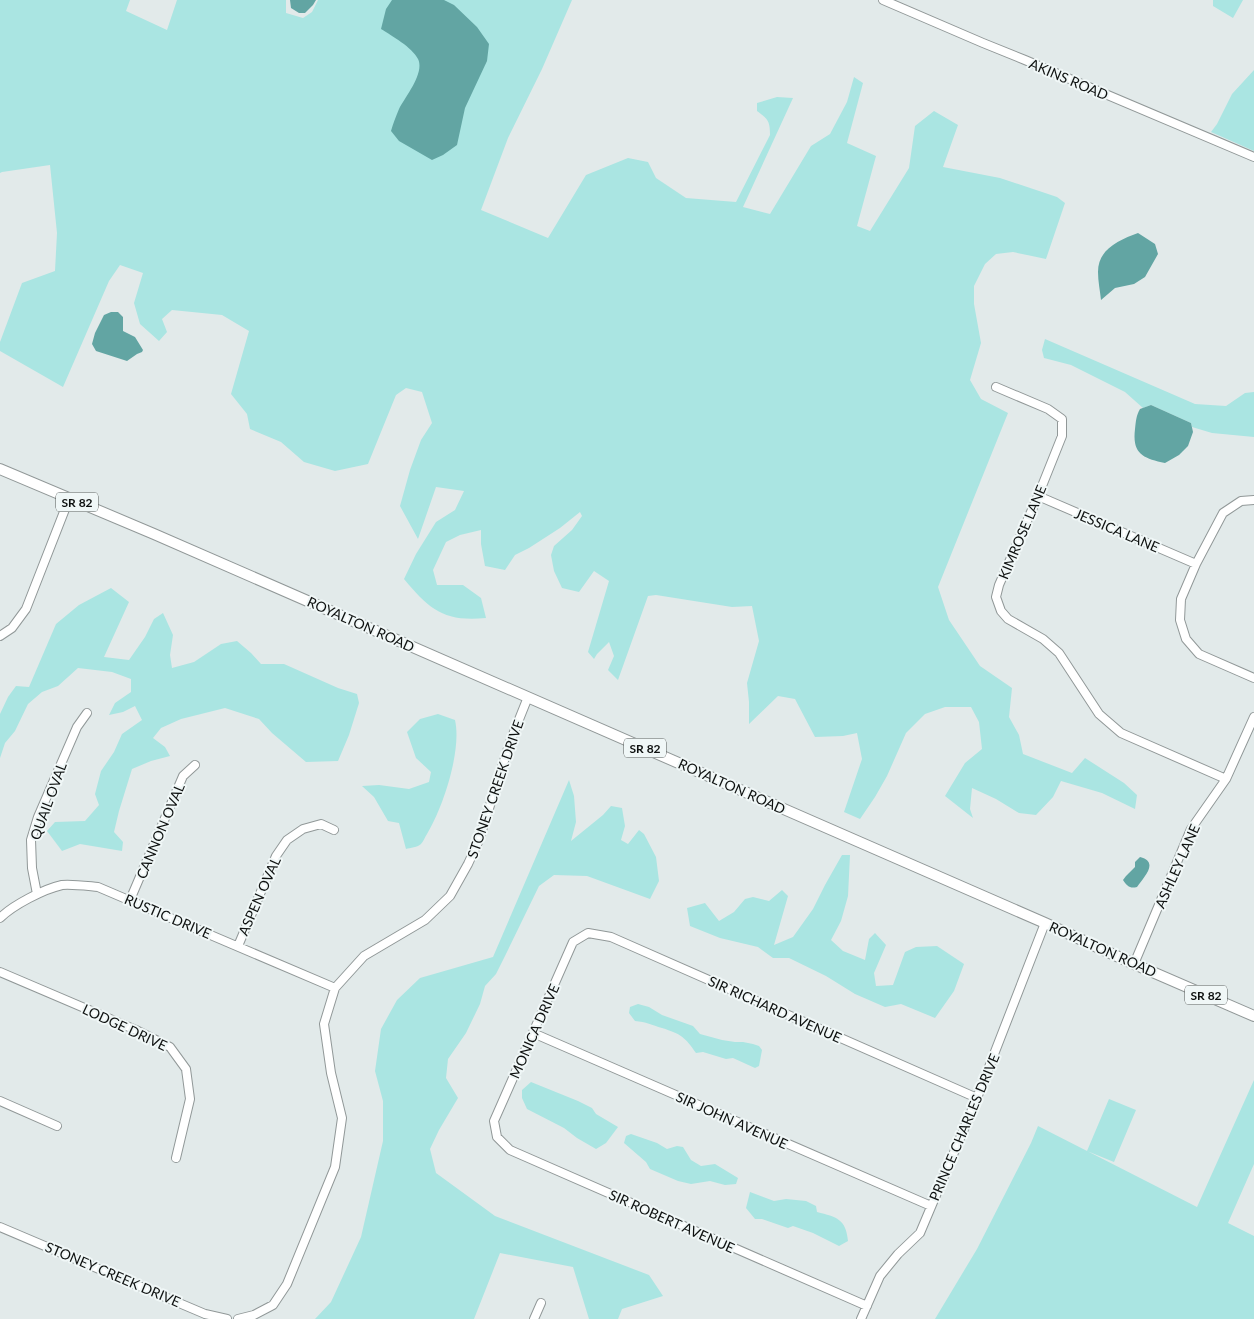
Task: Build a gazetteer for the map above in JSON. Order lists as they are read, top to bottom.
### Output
{
  "streets": {
    "main road": ["SR 82", "ROYALTON ROAD"],
    "street": [
      "AKINS ROAD",
      "JESSICA LANE",
      "KIMROSE LANE",
      "STONEY CREEK DRIVE",
      "QUAIL OVAL",
      "CANNON OVAL",
      "ASHLEY LANE",
      "ASPEN OVAL",
      "RUSTIC DRIVE",
      "SIR RICHARD AVENUE",
      "LODGE DRIVE",
      "MONICA DRIVE",
      "SIR JOHN AVENUE",
      "PRINCE CHARLES DRIVE",
      "SIR ROBERT AVENUE"
    ]
  },
  "crossings": [
    ["SR 82", "ROYALTON ROAD"],
    ["JESSICA LANE", "KIMROSE LANE"],
    ["KIMROSE LANE", "ASHLEY LANE"],
    ["ROYALTON ROAD", "STONEY CREEK DRIVE"],
    ["ROYALTON ROAD", "ASHLEY LANE"],
    ["ROYALTON ROAD", "PRINCE CHARLES DRIVE"],
    ["STONEY CREEK DRIVE", "RUSTIC DRIVE"],
    ["QUAIL OVAL", "RUSTIC DRIVE"],
    ["CANNON OVAL", "RUSTIC DRIVE"],
    ["ASPEN OVAL", "RUSTIC DRIVE"],
    ["SIR RICHARD AVENUE", "MONICA DRIVE"],
    ["SIR RICHARD AVENUE", "PRINCE CHARLES DRIVE"],
    ["MONICA DRIVE", "SIR JOHN AVENUE"],
    ["MONICA DRIVE", "SIR ROBERT AVENUE"],
    ["SIR JOHN AVENUE", "PRINCE CHARLES DRIVE"],
    ["PRINCE CHARLES DRIVE", "SIR ROBERT AVENUE"]
  ]
}
